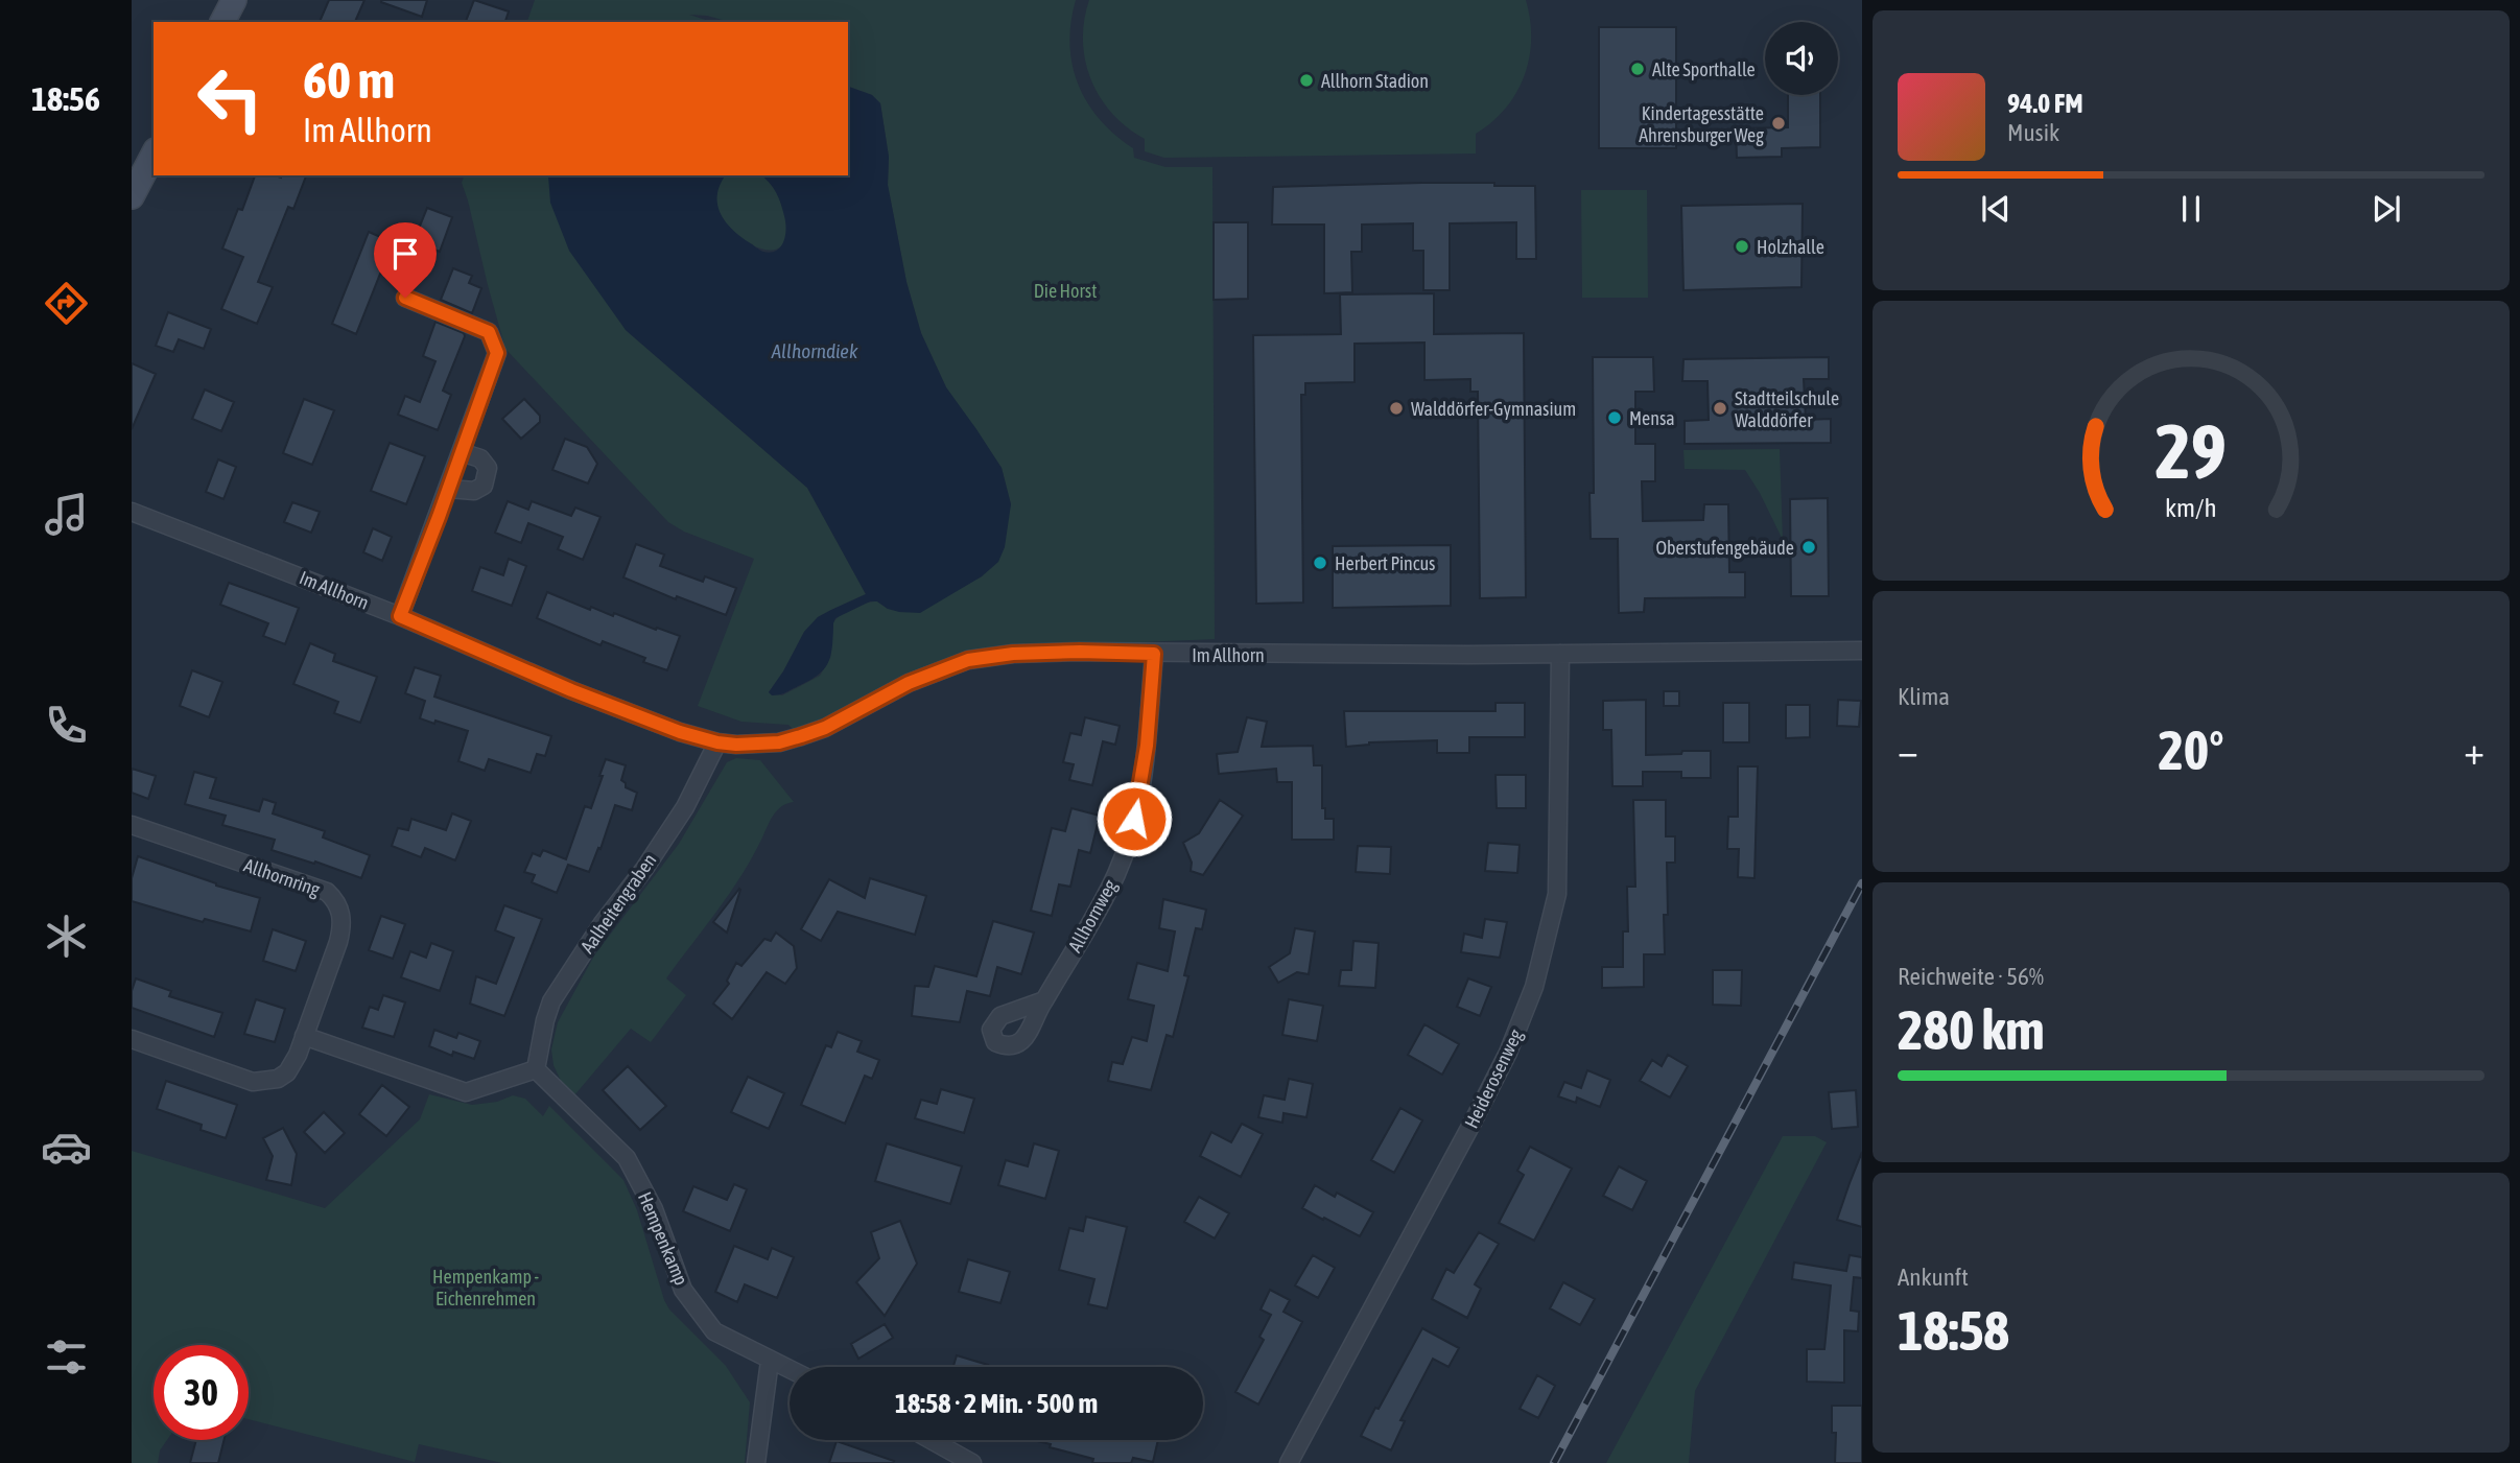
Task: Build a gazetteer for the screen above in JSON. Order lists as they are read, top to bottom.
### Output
{
  "streets": {
    "street": [
      "Im Allhorn",
      "Allhornring",
      "Aalheitengraben",
      "Allhornweg",
      "Heiderosenweg",
      "Hempenkamp"
    ]
  },
  "crossings": [
    ["Im Allhorn", "Aalheitengraben"],
    ["Im Allhorn", "Allhornweg"],
    ["Im Allhorn", "Heiderosenweg"],
    ["Aalheitengraben", "Hempenkamp"]
  ],
  "water": ["Allhorndiek"],
  "parks": ["Die Horst", "Hempenkamp - Eichenrehmen"],
  "places": [
    "Alte Sporthalle",
    "Allhorn Stadion",
    "Kindertagesstätte Ahrensburger Weg",
    "Holzhalle",
    "Walddörfer-Gymnasium",
    "Stadtteilschule Walddörfer",
    "Mensa",
    "Oberstufengebäude",
    "Herbert Pincus"
  ],
  "page": {
    "tabs": "18:56",
    "turn": ["60 m", "Im Allhorn"],
    "song": ["94.0 FM", "Musik"],
    "tile": [
      "Klima",
      ["Reichweite · 56%", "280 km"],
      ["Ankunft", "18:58"]
    ],
    "heat": ["−", "20°", "+"],
    "limit": "30",
    "trip": "18:58 · 2 Min. · 500 m",
    "gauge": ["29", "km/h"]
  }
}
